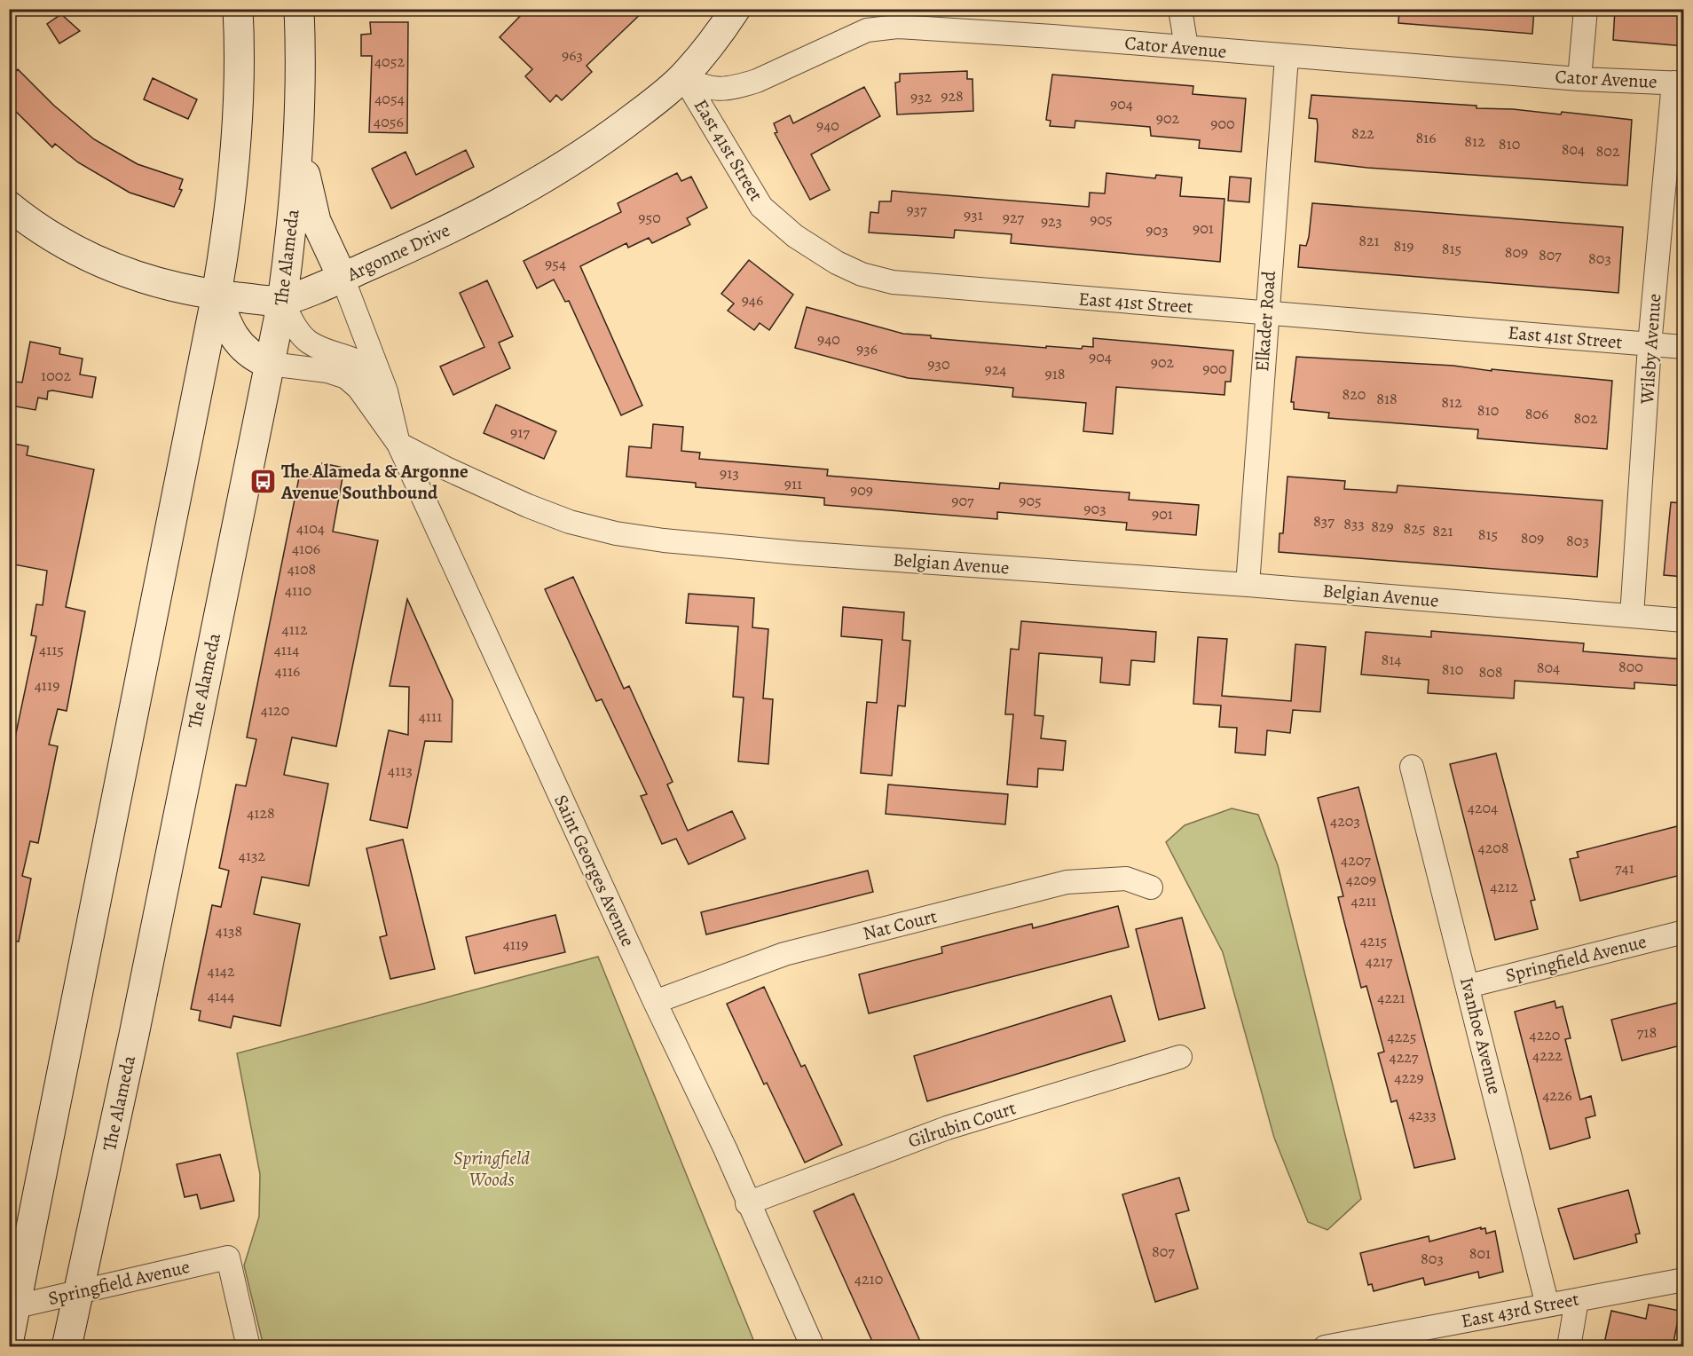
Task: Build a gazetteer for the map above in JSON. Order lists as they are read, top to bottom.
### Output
{
  "streets": {
    "main road": ["Argonne Drive", "The Alameda"],
    "street": [
      "Cator Avenue",
      "East 41st Street",
      "Elkader Road",
      "Wilsby Avenue",
      "Belgian Avenue",
      "Saint Georges Avenue",
      "Nat Court",
      "Springfield Avenue",
      "Ivanhoe Avenue",
      "Gilrubin Court",
      "East 43rd Street"
    ]
  },
  "crossings": [
    ["Cator Avenue", "East 41st Street"],
    ["Cator Avenue", "Argonne Drive"],
    ["Cator Avenue", "Elkader Road"],
    ["Cator Avenue", "Wilsby Avenue"],
    ["East 41st Street", "Argonne Drive"],
    ["East 41st Street", "Elkader Road"],
    ["East 41st Street", "Wilsby Avenue"],
    ["Argonne Drive", "The Alameda"],
    ["Argonne Drive", "Saint Georges Avenue"],
    ["The Alameda", "Belgian Avenue"],
    ["The Alameda", "Saint Georges Avenue"],
    ["The Alameda", "Springfield Avenue"],
    ["Elkader Road", "Belgian Avenue"],
    ["Wilsby Avenue", "Belgian Avenue"],
    ["Belgian Avenue", "Saint Georges Avenue"],
    ["Saint Georges Avenue", "Nat Court"],
    ["Saint Georges Avenue", "Gilrubin Court"],
    ["Springfield Avenue", "Ivanhoe Avenue"],
    ["Ivanhoe Avenue", "East 43rd Street"]
  ],
  "parks": ["Springfield Woods"],
  "places": {
    "bus stop": ["The Alameda & Argonne Avenue Southbound"]
  },
  "house_numbers": [
    "963",
    "4052",
    "928",
    "932",
    "4054",
    "904",
    "902",
    "4056",
    "900",
    "940",
    "822",
    "816",
    "812",
    "810",
    "804",
    "802",
    "937",
    "931",
    "950",
    "927",
    "905",
    "923",
    "901",
    "903",
    "821",
    "819",
    "815",
    "809",
    "807",
    "803",
    "954",
    "946",
    "940",
    "936",
    "904",
    "902",
    "930",
    "900",
    "924",
    "918",
    "1002",
    "820",
    "818",
    "812",
    "810",
    "806",
    "802",
    "917",
    "913",
    "911",
    "909",
    "907",
    "905",
    "903",
    "901",
    "837",
    "833",
    "829",
    "4104",
    "825",
    "821",
    "815",
    "809",
    "803",
    "4106",
    "4108",
    "4110",
    "4112",
    "4115",
    "4114",
    "814",
    "800",
    "804",
    "810",
    "4116",
    "808",
    "4119",
    "4120",
    "4111",
    "4113",
    "4204",
    "4128",
    "4203",
    "4208",
    "4132",
    "4207",
    "741",
    "4209",
    "4212",
    "4211",
    "4138",
    "4215",
    "4119",
    "4217",
    "4142",
    "4144",
    "4221",
    "718",
    "4220",
    "4225",
    "4222",
    "4227",
    "4229",
    "4226",
    "4233",
    "807",
    "801",
    "803",
    "4210"
  ]
}
